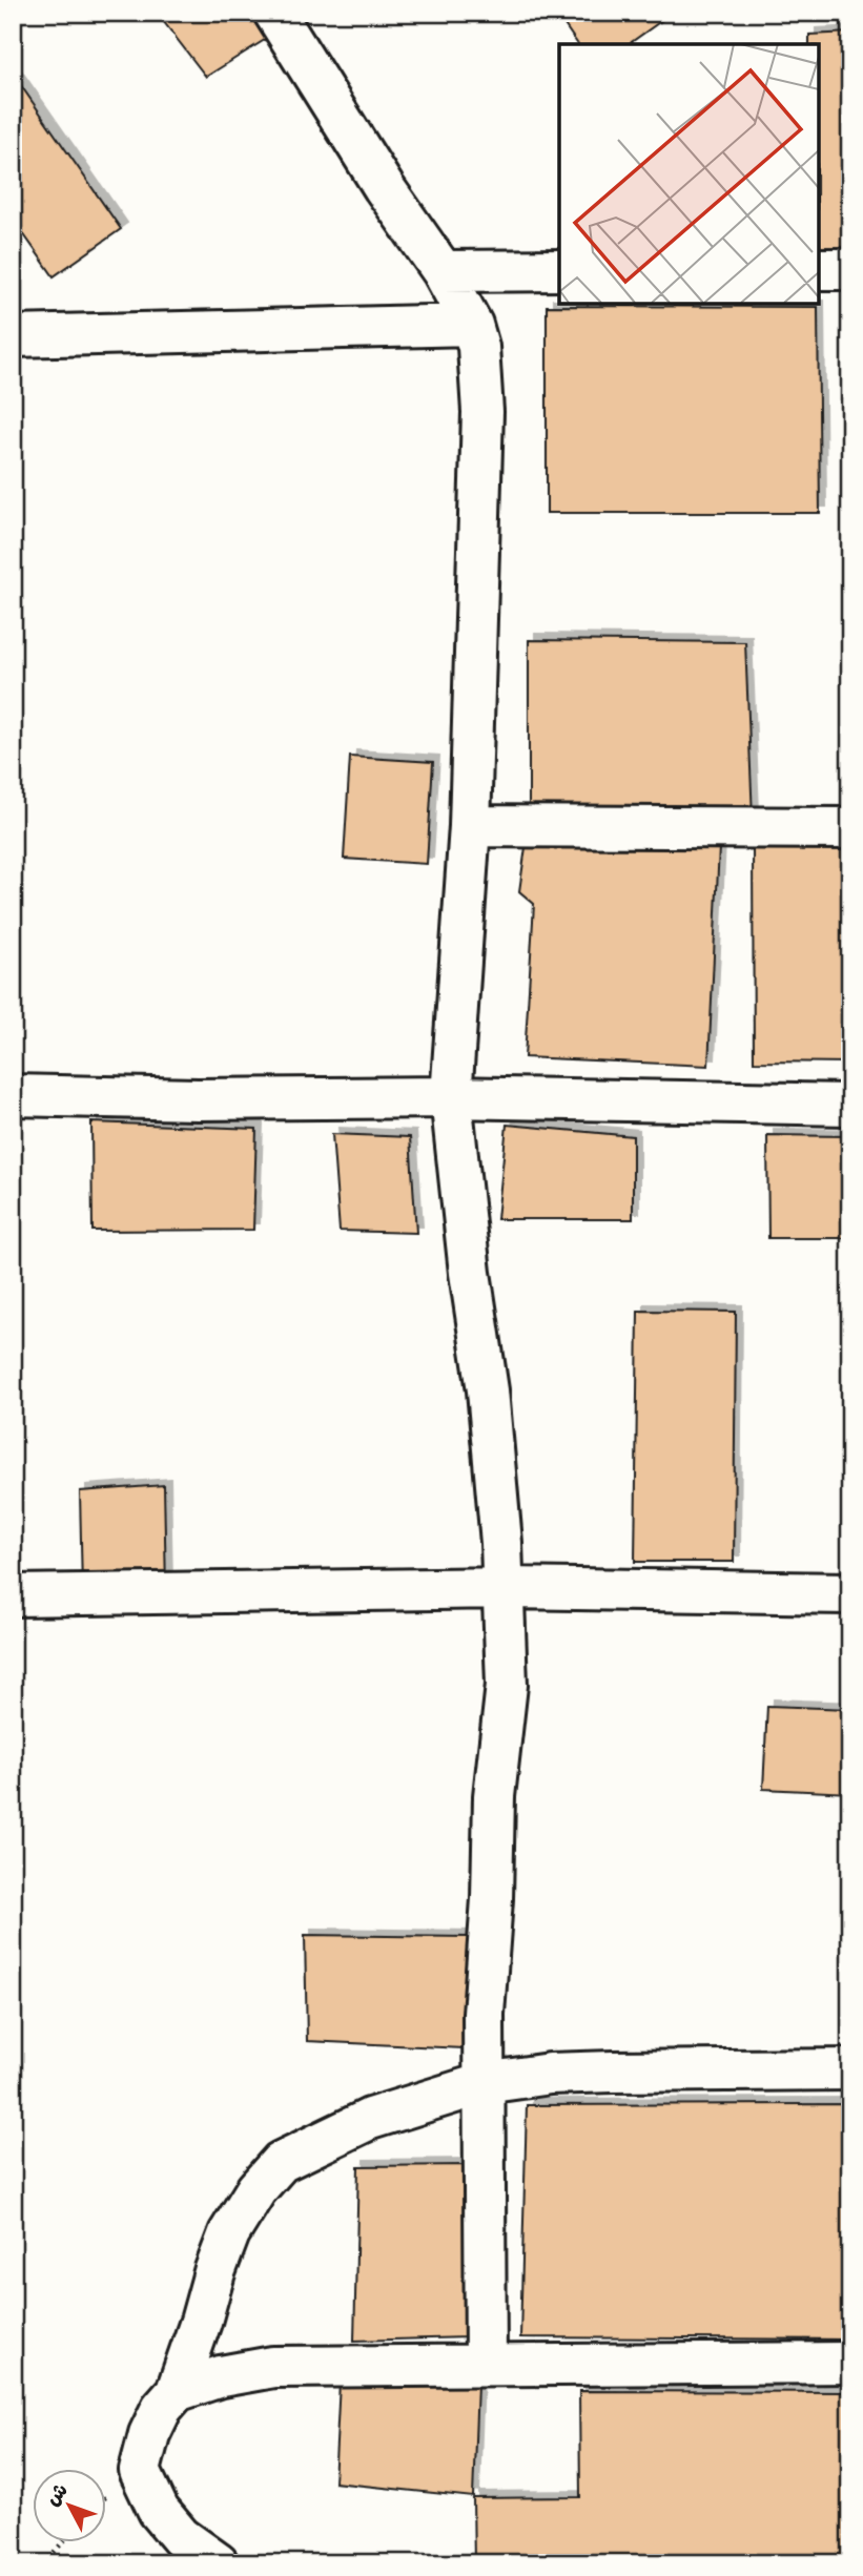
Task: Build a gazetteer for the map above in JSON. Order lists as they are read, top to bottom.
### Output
{
  "north": "top left"
}
